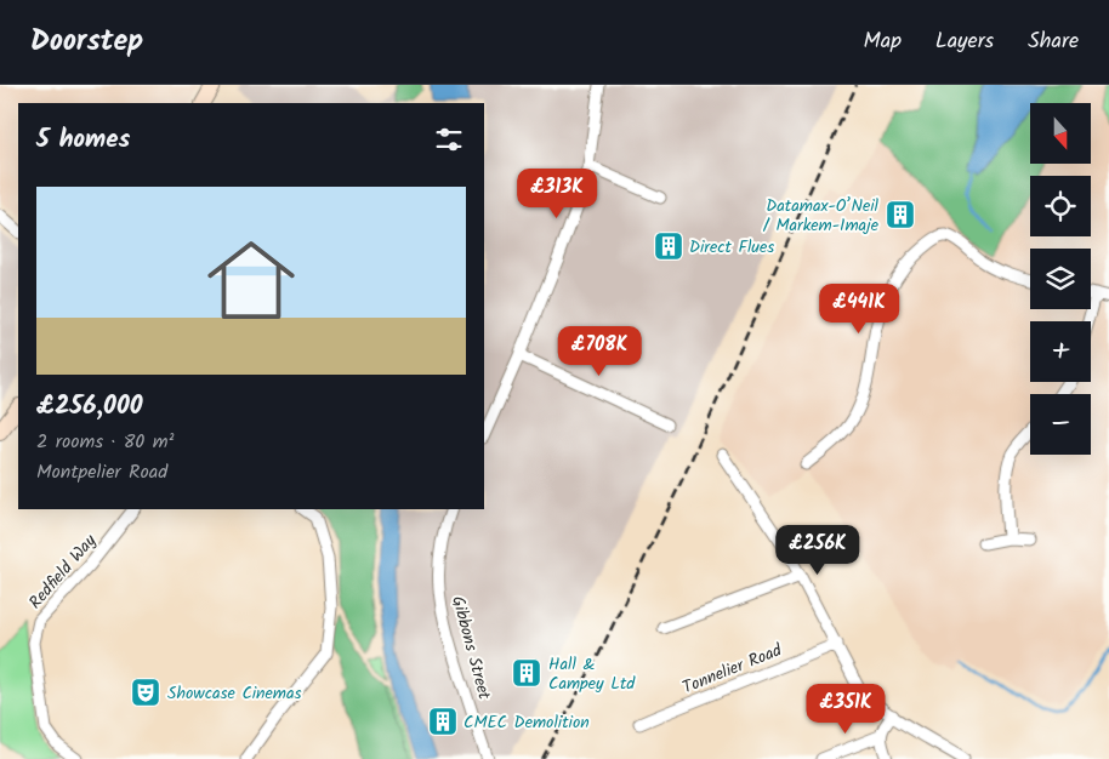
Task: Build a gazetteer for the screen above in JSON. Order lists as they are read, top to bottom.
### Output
{
  "streets": {
    "street": ["Redfield Way", "Gibbons Street", "Tonnelier Road"]
  },
  "places": {
    "building": [
      "Datamax-O’Neil / Markem-Imaje",
      "Direct Flues",
      "Hall & Campey Ltd",
      "CMEC Demolition"
    ],
    "theatre": ["Showcase Cinemas"]
  },
  "north": "bottom",
  "page": {
    "header": "Doorstep",
    "nav": ["Map", "Layers", "Share"],
    "map_buttons": ["+", "−"],
    "heading": "5 homes",
    "price": [
      "£313K",
      "£441K",
      "£708K",
      "£256K",
      "£351K"
    ],
    "list": [
      {
        "name": "£256,000",
        "note": "2 rooms · 80 m² · Montpelier Road"
      }
    ]
  }
}
